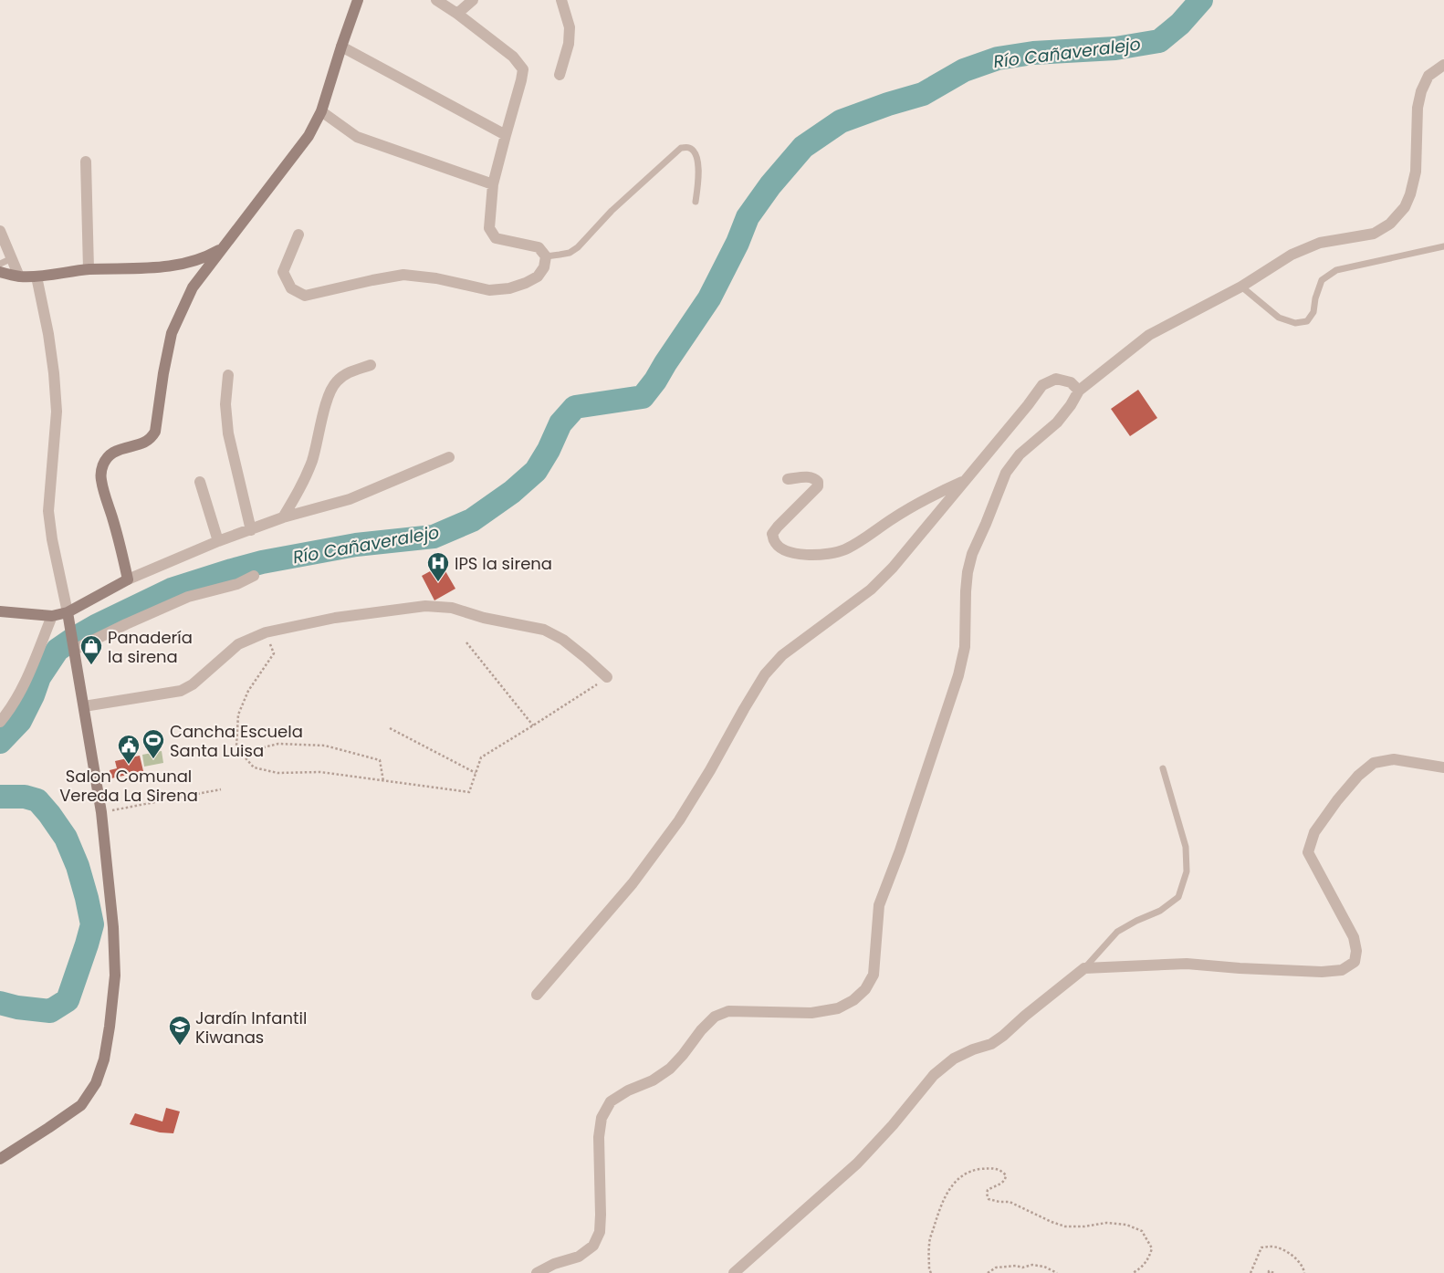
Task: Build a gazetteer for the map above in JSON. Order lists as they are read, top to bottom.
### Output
{
  "water": ["Río Cañaveralejo"],
  "places": {
    "hospital": ["IPS la sirena"],
    "shop": ["Panadería la sirena"],
    "sports": ["Cancha Escuela Santa Luisa"],
    "public building": ["Salon Comunal Vereda La Sirena"],
    "school or university": ["Jardín Infantil Kiwanas"]
  }
}
